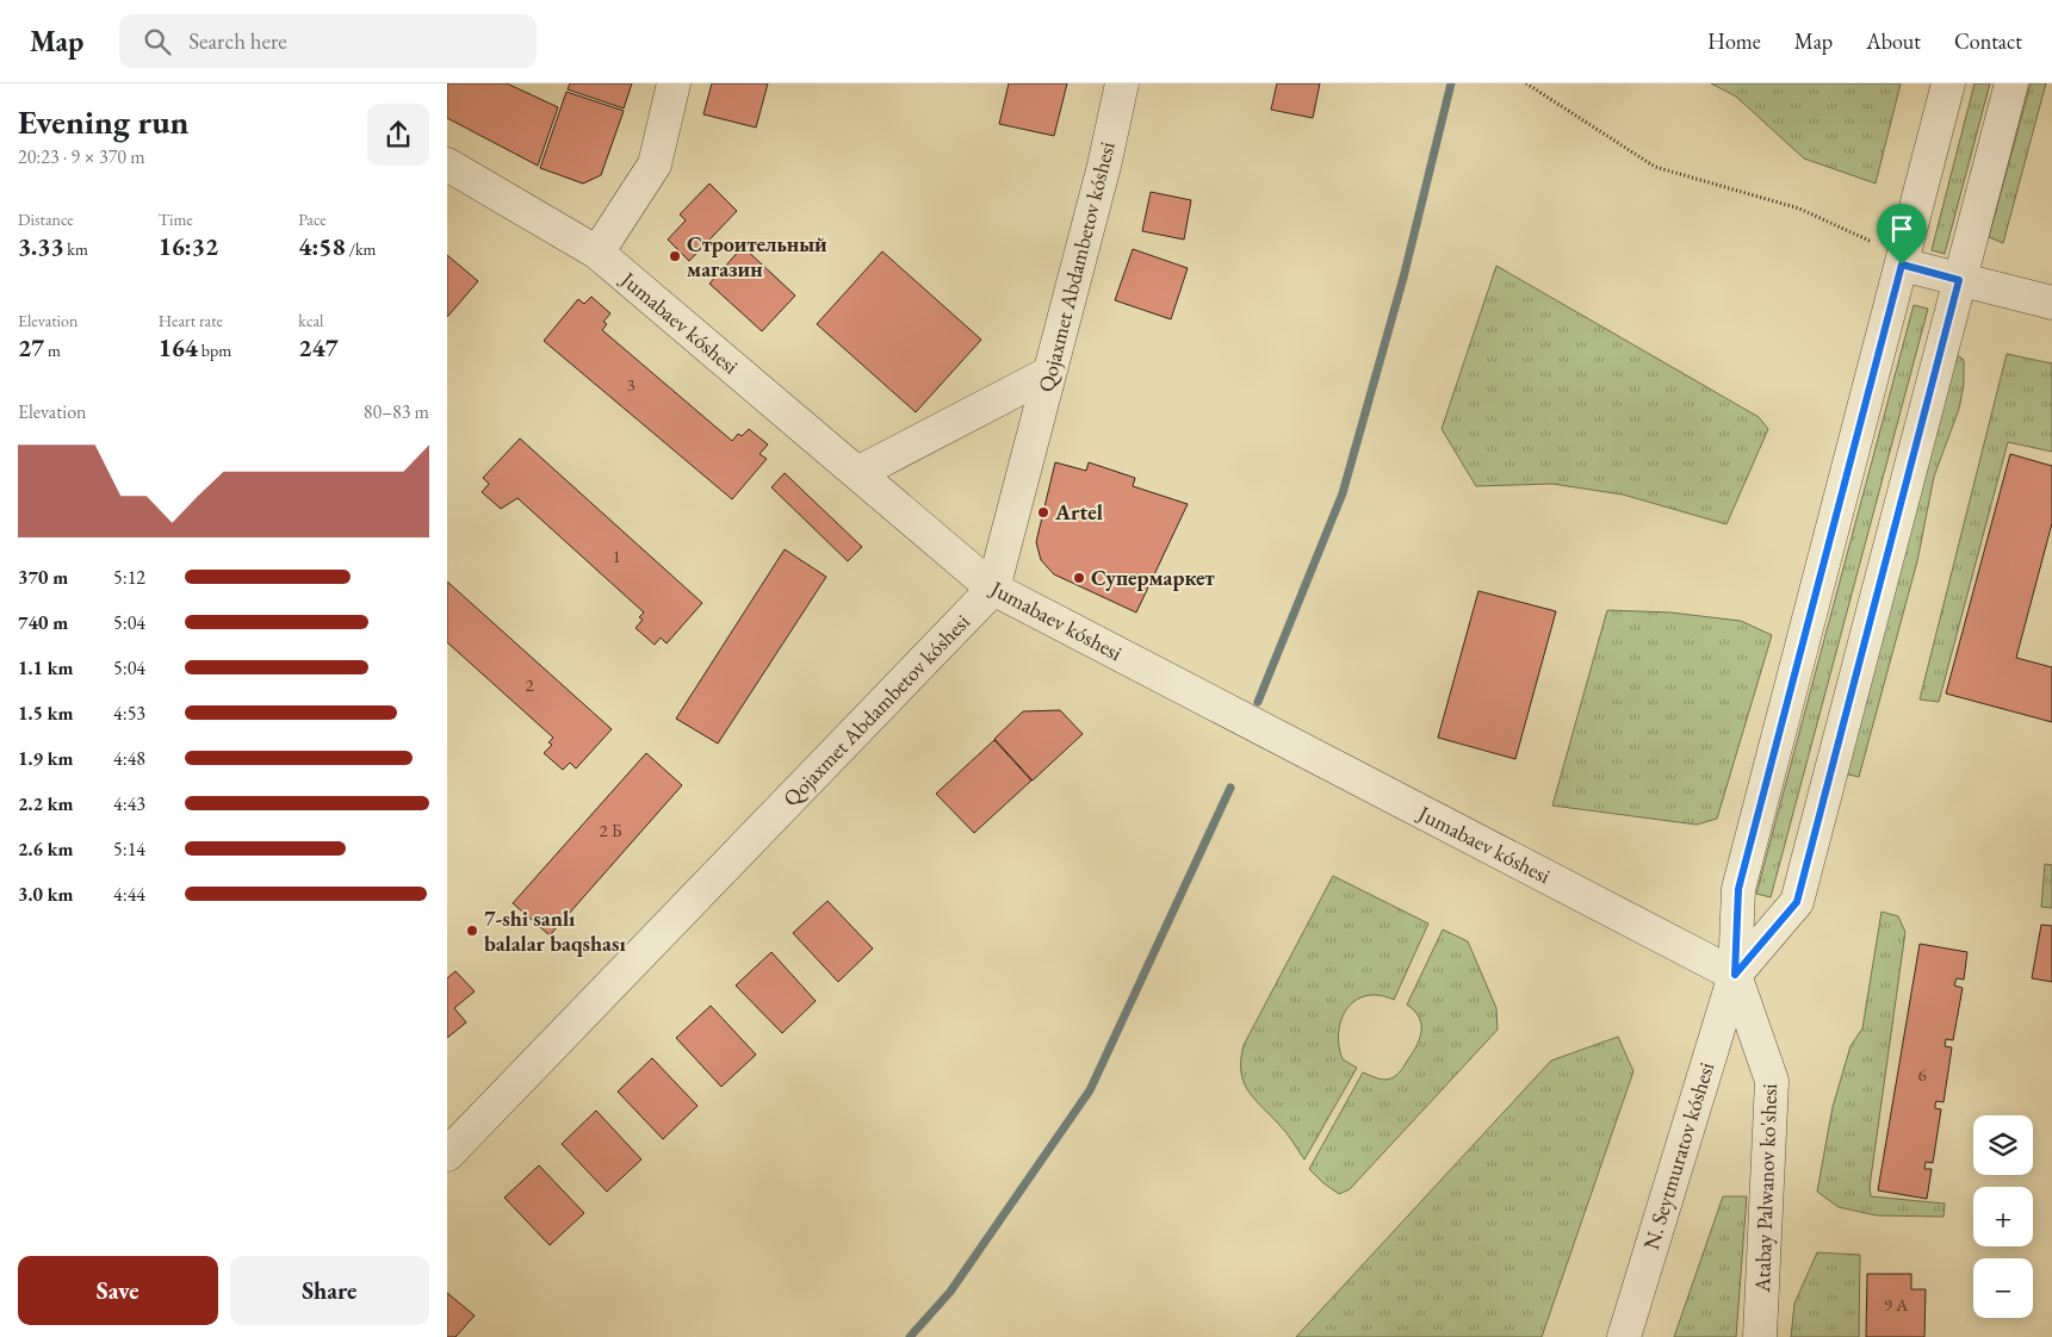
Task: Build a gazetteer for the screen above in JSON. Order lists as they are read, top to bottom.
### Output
{
  "streets": {
    "street": [
      "Qojaxmet Abdambetov kóshesi",
      "Jumabaev kóshesi",
      "N. Seytmuratov kóshesi",
      "Atabay Palwanov ko'shesi"
    ]
  },
  "crossings": [
    ["Qojaxmet Abdambetov kóshesi", "Jumabaev kóshesi"],
    ["Jumabaev kóshesi", "N. Seytmuratov kóshesi"],
    ["Jumabaev kóshesi", "Atabay Palwanov ko'shesi"],
    ["N. Seytmuratov kóshesi", "Atabay Palwanov ko'shesi"]
  ],
  "places": [
    "Строительный магазин",
    "Artel",
    "Супермаркет",
    "7-shi sanlı balalar baqshası"
  ],
  "house_numbers": [
    "3",
    "1",
    "2",
    "2 Б",
    "6",
    "9 A"
  ],
  "page": {
    "header": "Map",
    "search": "Search here",
    "nav": [
      "Home",
      "Map",
      "About",
      "Contact"
    ],
    "heading": ["Evening run", "20:23 · 9 × 370 m"],
    "stats": [
      ["Distance", "3.33 km"],
      ["Time", "16:32"],
      ["Pace", "4:58 /km"],
      ["Elevation", "27 m"],
      ["Heart rate", "164 bpm"],
      ["kcal", "247"]
    ],
    "chart": ["Elevation", "80–83 m"],
    "list": [
      {
        "name": "370 m",
        "note": "5:12"
      },
      {
        "name": "740 m",
        "note": "5:04"
      },
      {
        "name": "1.1 km",
        "note": "5:04"
      },
      {
        "name": "1.5 km",
        "note": "4:53"
      },
      {
        "name": "1.9 km",
        "note": "4:48"
      },
      {
        "name": "2.2 km",
        "note": "4:43"
      },
      {
        "name": "2.6 km",
        "note": "5:14"
      },
      {
        "name": "3.0 km",
        "note": "4:44"
      }
    ],
    "map_buttons": ["+", "−"],
    "buttons": ["Save", "Share"]
  }
}
